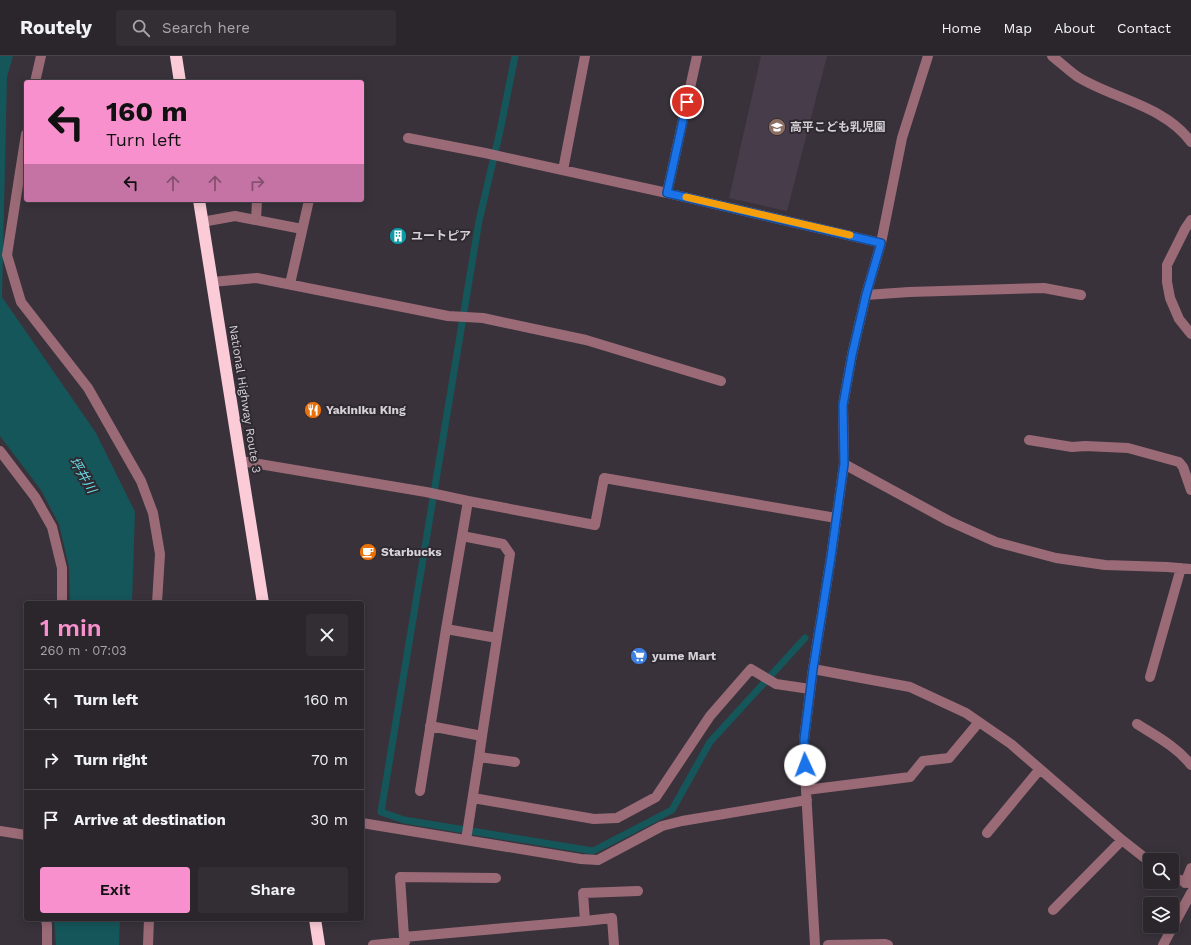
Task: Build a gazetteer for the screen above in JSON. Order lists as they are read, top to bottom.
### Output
{
  "streets": {
    "highway": ["National Highway Route 3"]
  },
  "water": ["坪井川"],
  "places": {
    "school or university": ["高平こども乳児園"],
    "building": ["ユートピア"],
    "restaurant": ["Yakiniku King"],
    "cafe": ["Starbucks"],
    "supermarket": ["yume Mart"]
  },
  "page": {
    "header": "Routely",
    "search": "Search here",
    "nav": [
      "Home",
      "Map",
      "About",
      "Contact"
    ],
    "turn": ["160 m", "Turn left"],
    "heading": ["1 min", "260 m · 07:03"],
    "list": [
      {
        "name": "Turn left",
        "value": "160 m"
      },
      {
        "name": "Turn right",
        "value": "70 m"
      },
      {
        "name": "Arrive at destination",
        "value": "30 m"
      }
    ],
    "buttons": ["Exit", "Share"]
  }
}
